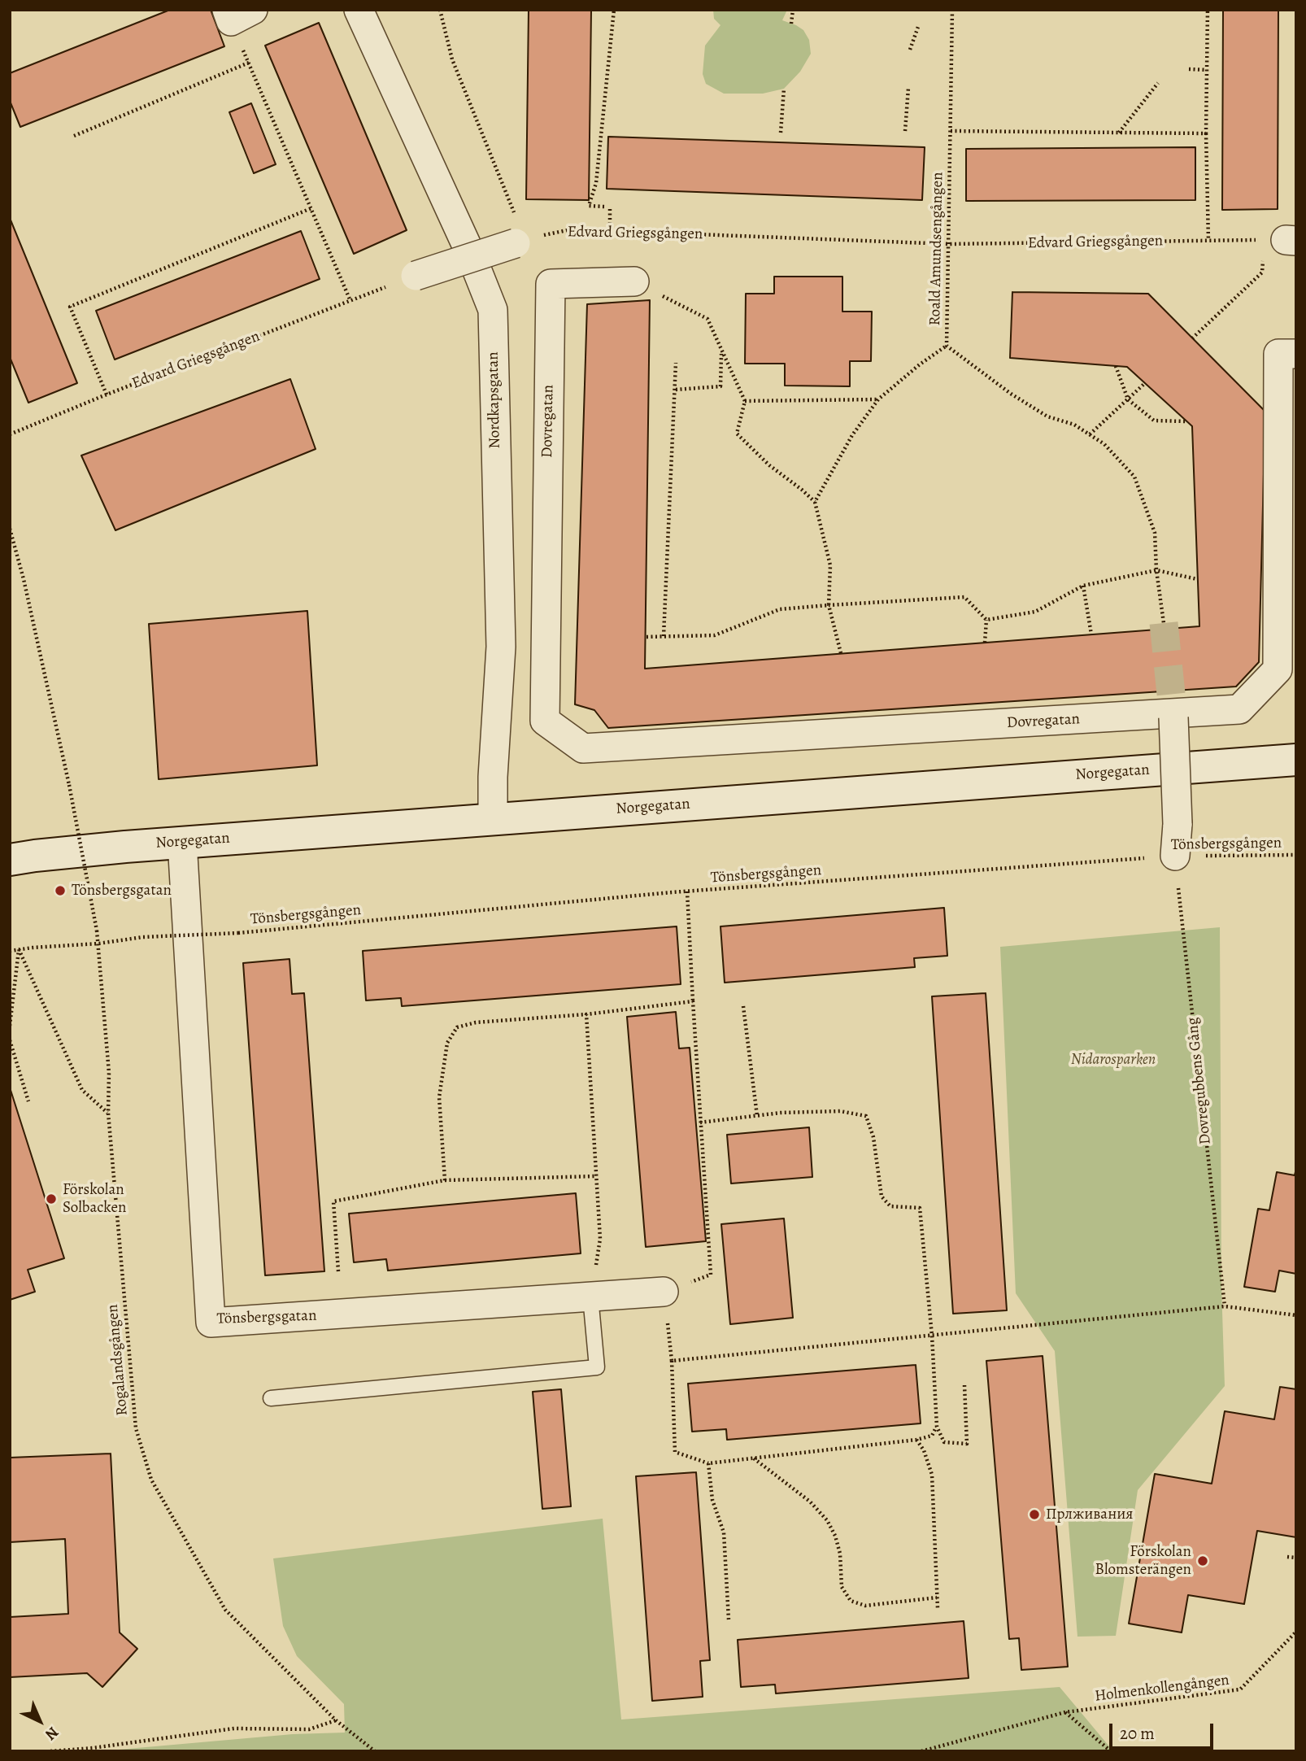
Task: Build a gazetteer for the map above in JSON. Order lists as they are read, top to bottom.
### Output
{
  "streets": {
    "street": [
      "Nordkapsgatan",
      "Dovregatan",
      "Norgegatan",
      "Tönsbergsgatan"
    ],
    "path": [
      "Edvard Griegsgången",
      "Roald Amundsengången",
      "Tönsbergsgången",
      "Dovregubbens Gång",
      "Rogalandsgången",
      "Holmenkollengången"
    ]
  },
  "crossings": [
    ["Edvard Griegsgången", "Roald Amundsengången"],
    ["Nordkapsgatan", "Norgegatan"],
    ["Norgegatan", "Tönsbergsgatan"],
    ["Tönsbergsgången", "Dovregubbens Gång"],
    ["Tönsbergsgången", "Rogalandsgången"]
  ],
  "parks": ["Nidarosparken"],
  "places": [
    "Tönsbergsgatan",
    "Förskolan Solbacken",
    "Прлживания",
    "Förskolan Blomsterängen"
  ],
  "scale_bar": "20 m",
  "north": "bottom right"
}
